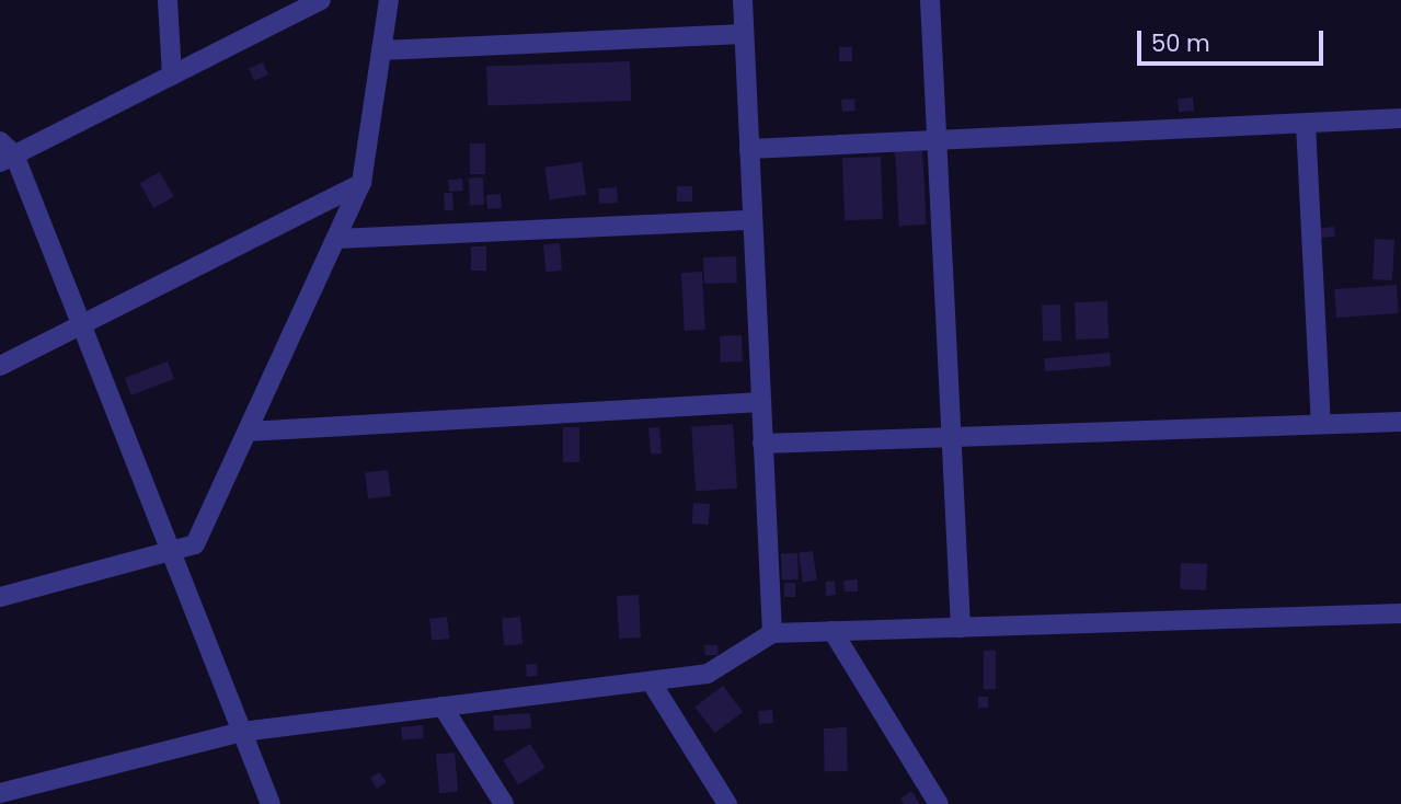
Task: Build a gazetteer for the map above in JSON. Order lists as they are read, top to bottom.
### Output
{
  "scale_bar": "50 m"
}
